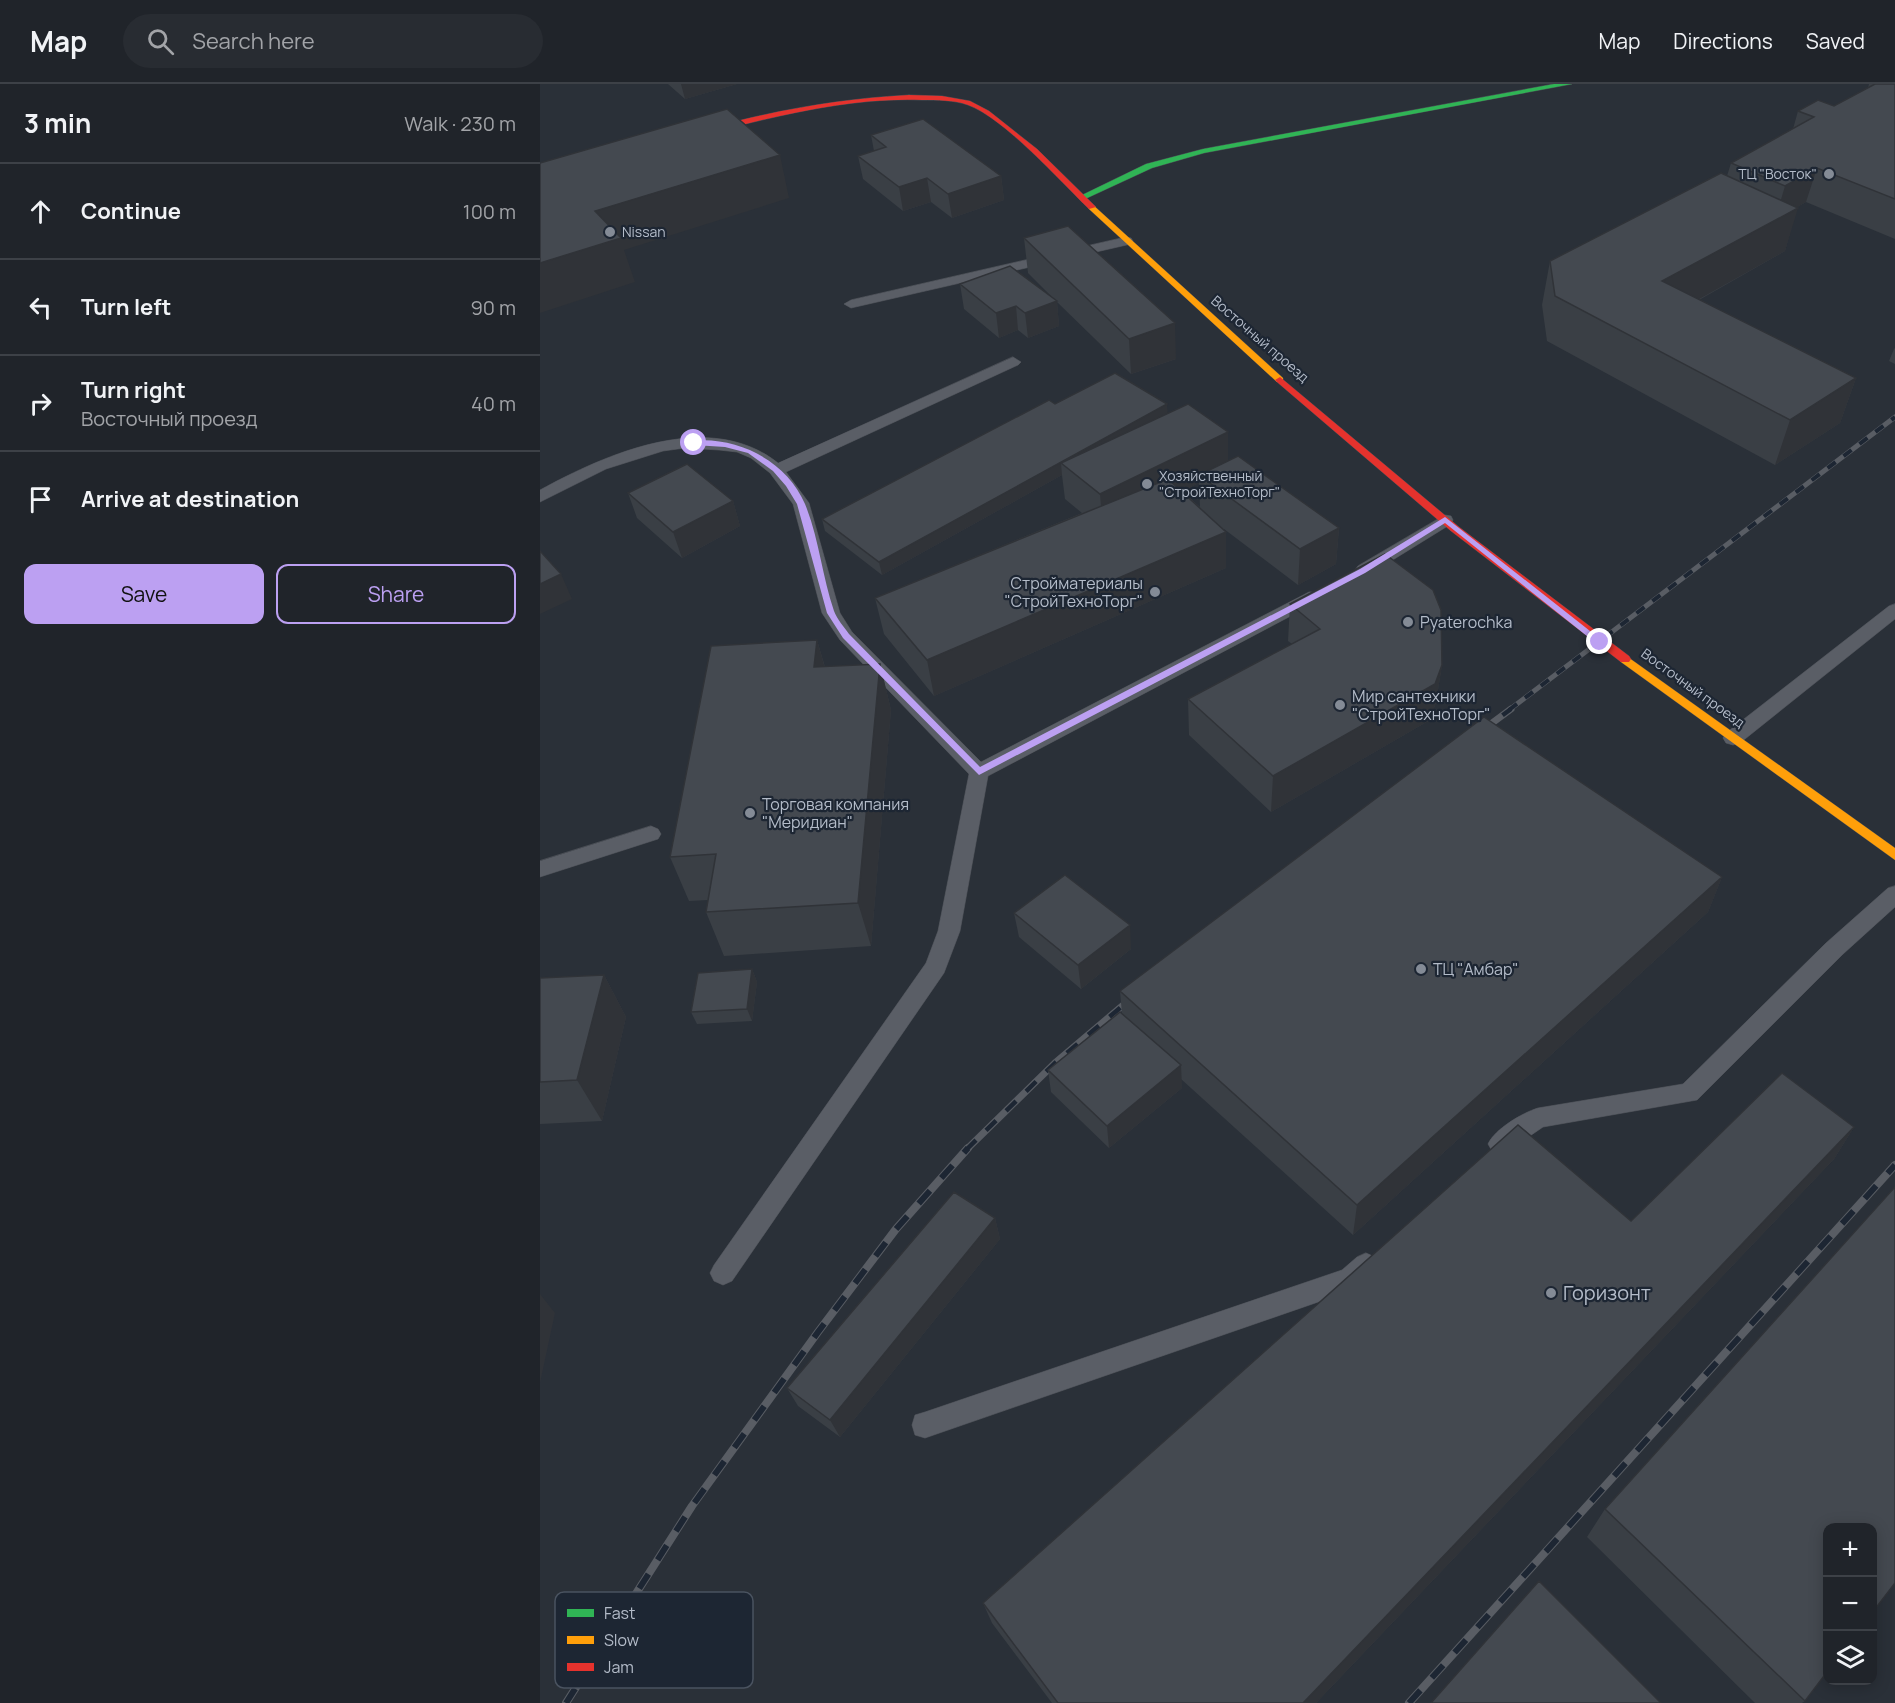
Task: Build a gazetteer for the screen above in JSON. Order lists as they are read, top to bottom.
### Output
{
  "streets": {
    "street": ["Восточный проезд"]
  },
  "places": [
    "ТЦ \"Восток\"",
    "Nissan",
    "Хозяйственный \"СтройТехноТорг\"",
    "Стройматериалы \"СтройТехноТорг\"",
    "Pyaterochka",
    "Мир сантехники \"СтройТехноТорг\"",
    "Торговая компания \"Меридиан\"",
    "ТЦ \"Амбар\"",
    "Горизонт"
  ],
  "legend": ["Fast", "Slow", "Jam"],
  "page": {
    "header": "Map",
    "search": "Search here",
    "nav": ["Map", "Directions", "Saved"],
    "heading": ["3 min", "Walk · 230 m"],
    "list": [
      ["Continue", "100 m"],
      ["Turn left", "90 m"],
      ["Turn right", "Восточный проезд", "40 m"],
      "Arrive at destination"
    ],
    "buttons": ["Save", "Share"],
    "map_buttons": ["+", "−"]
  }
}
